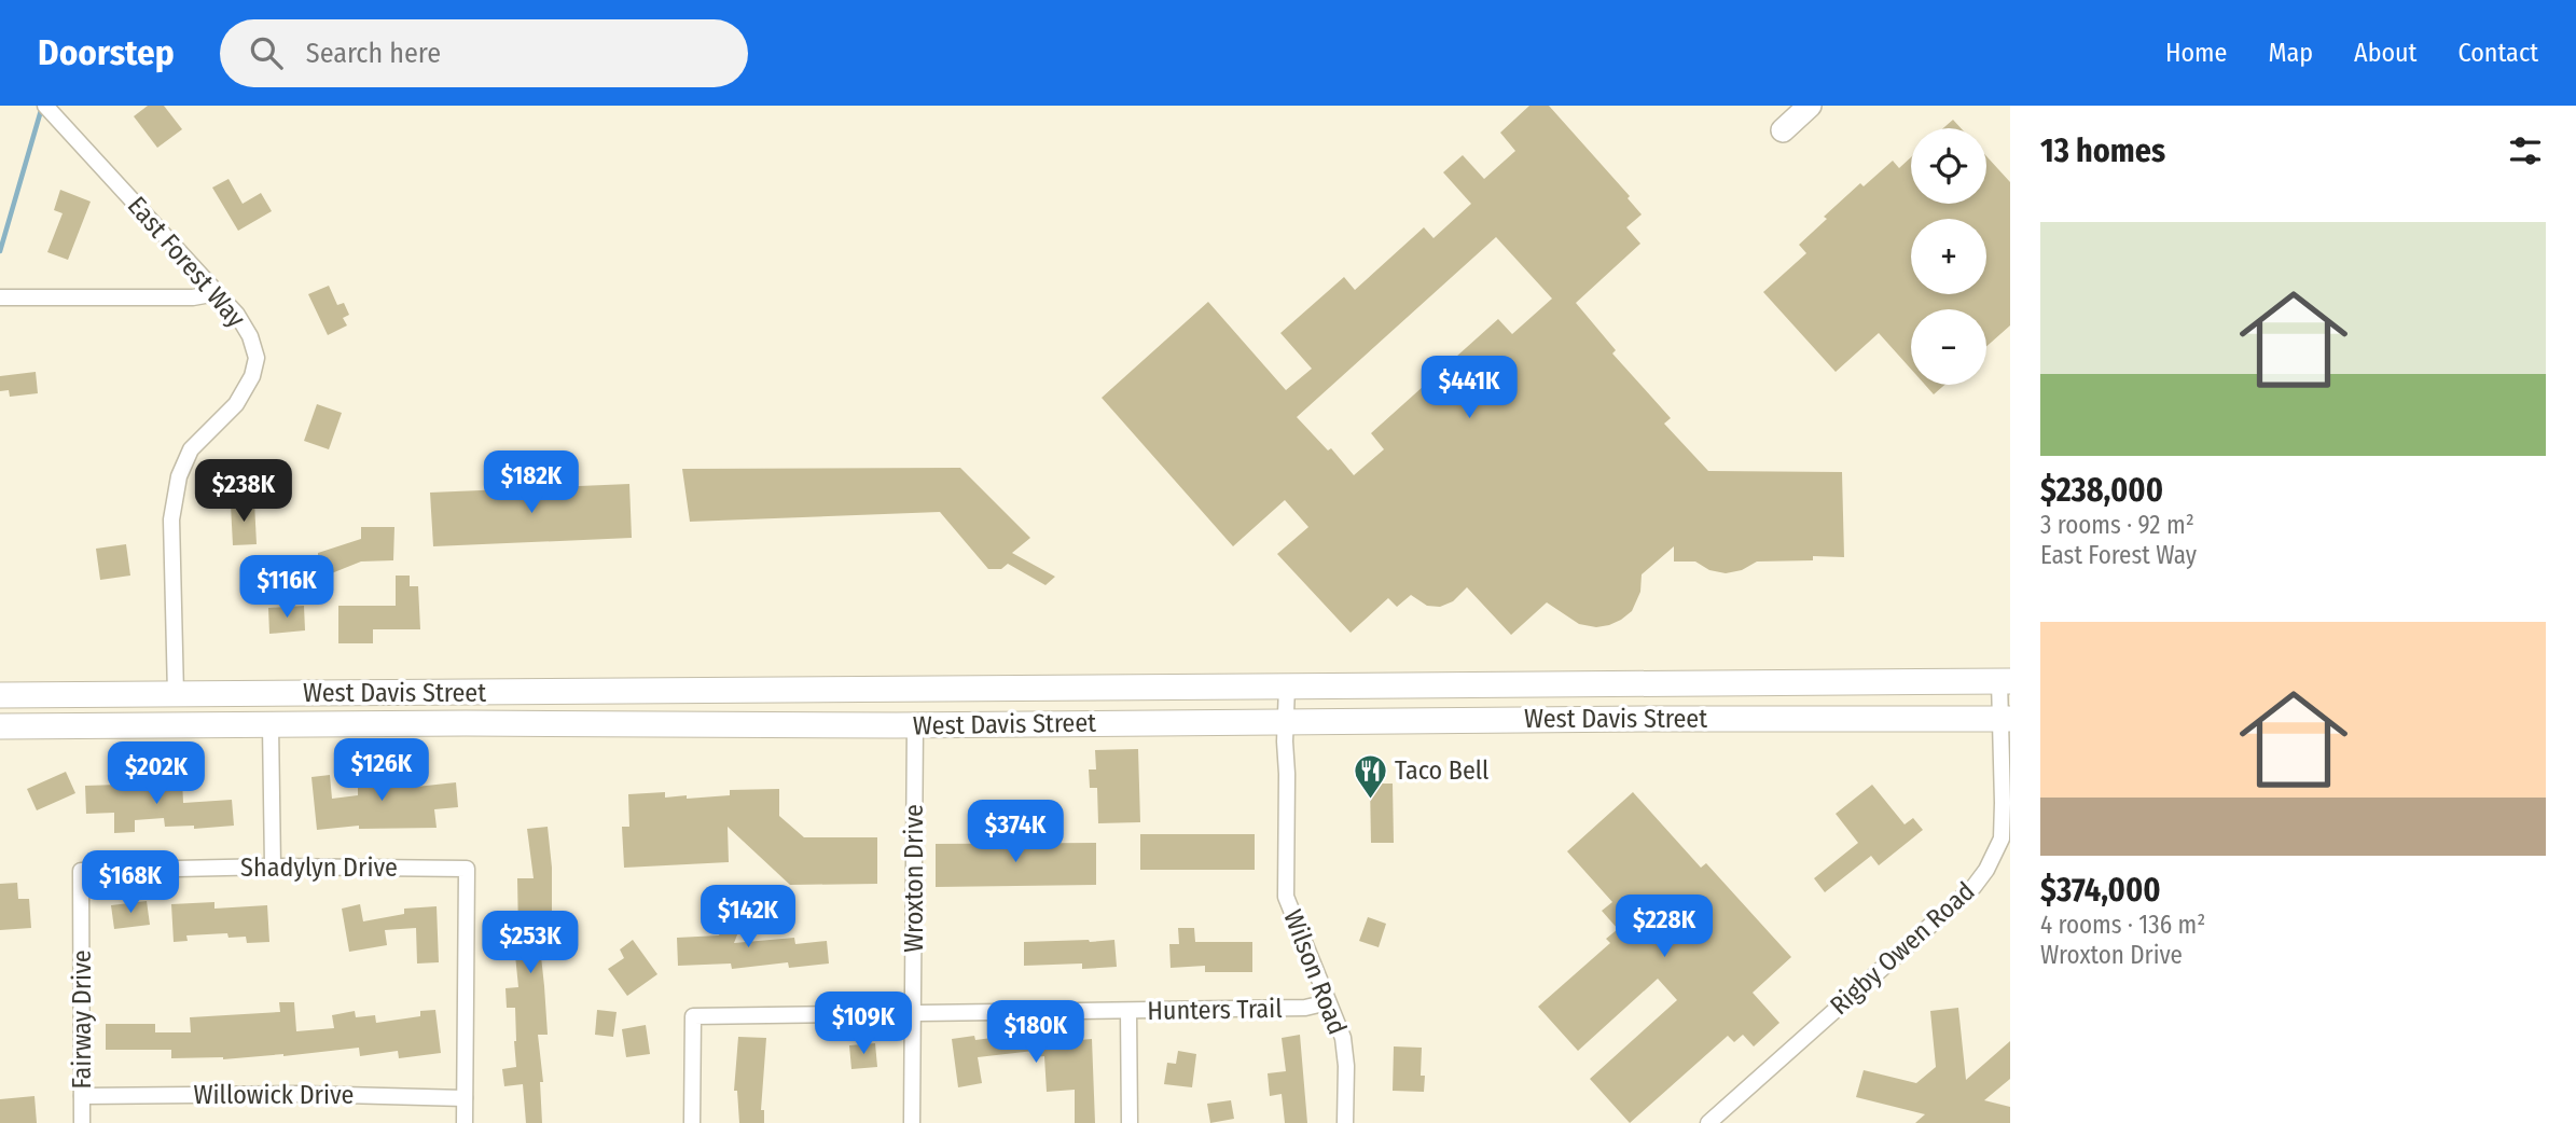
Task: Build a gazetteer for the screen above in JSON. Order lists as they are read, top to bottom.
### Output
{
  "streets": {
    "main road": ["West Davis Street"],
    "street": [
      "East Forest Way",
      "Shadylyn Drive",
      "Wroxton Drive",
      "Rigby Owen Road",
      "Wilson Road",
      "Hunters Trail",
      "Fairway Drive",
      "Willowick Drive"
    ]
  },
  "crossings": [
    ["East Forest Way", "West Davis Street"],
    ["West Davis Street", "Wroxton Drive"],
    ["West Davis Street", "Rigby Owen Road"],
    ["West Davis Street", "Wilson Road"],
    ["Shadylyn Drive", "Fairway Drive"],
    ["Shadylyn Drive", "Willowick Drive"],
    ["Wroxton Drive", "Hunters Trail"],
    ["Wilson Road", "Hunters Trail"],
    ["Fairway Drive", "Willowick Drive"]
  ],
  "places": {
    "restaurant": ["Taco Bell"]
  },
  "page": {
    "header": "Doorstep",
    "search": "Search here",
    "nav": [
      "Home",
      "Map",
      "About",
      "Contact"
    ],
    "heading": "13 homes",
    "map_buttons": ["+", "−"],
    "list": [
      {
        "name": "$238,000",
        "note": "3 rooms · 92 m² · East Forest Way"
      },
      {
        "name": "$374,000",
        "note": "4 rooms · 136 m² · Wroxton Drive"
      }
    ],
    "price": [
      "$441K",
      "$182K",
      "$238K",
      "$116K",
      "$126K",
      "$202K",
      "$374K",
      "$168K",
      "$142K",
      "$228K",
      "$253K",
      "$109K",
      "$180K"
    ]
  }
}
